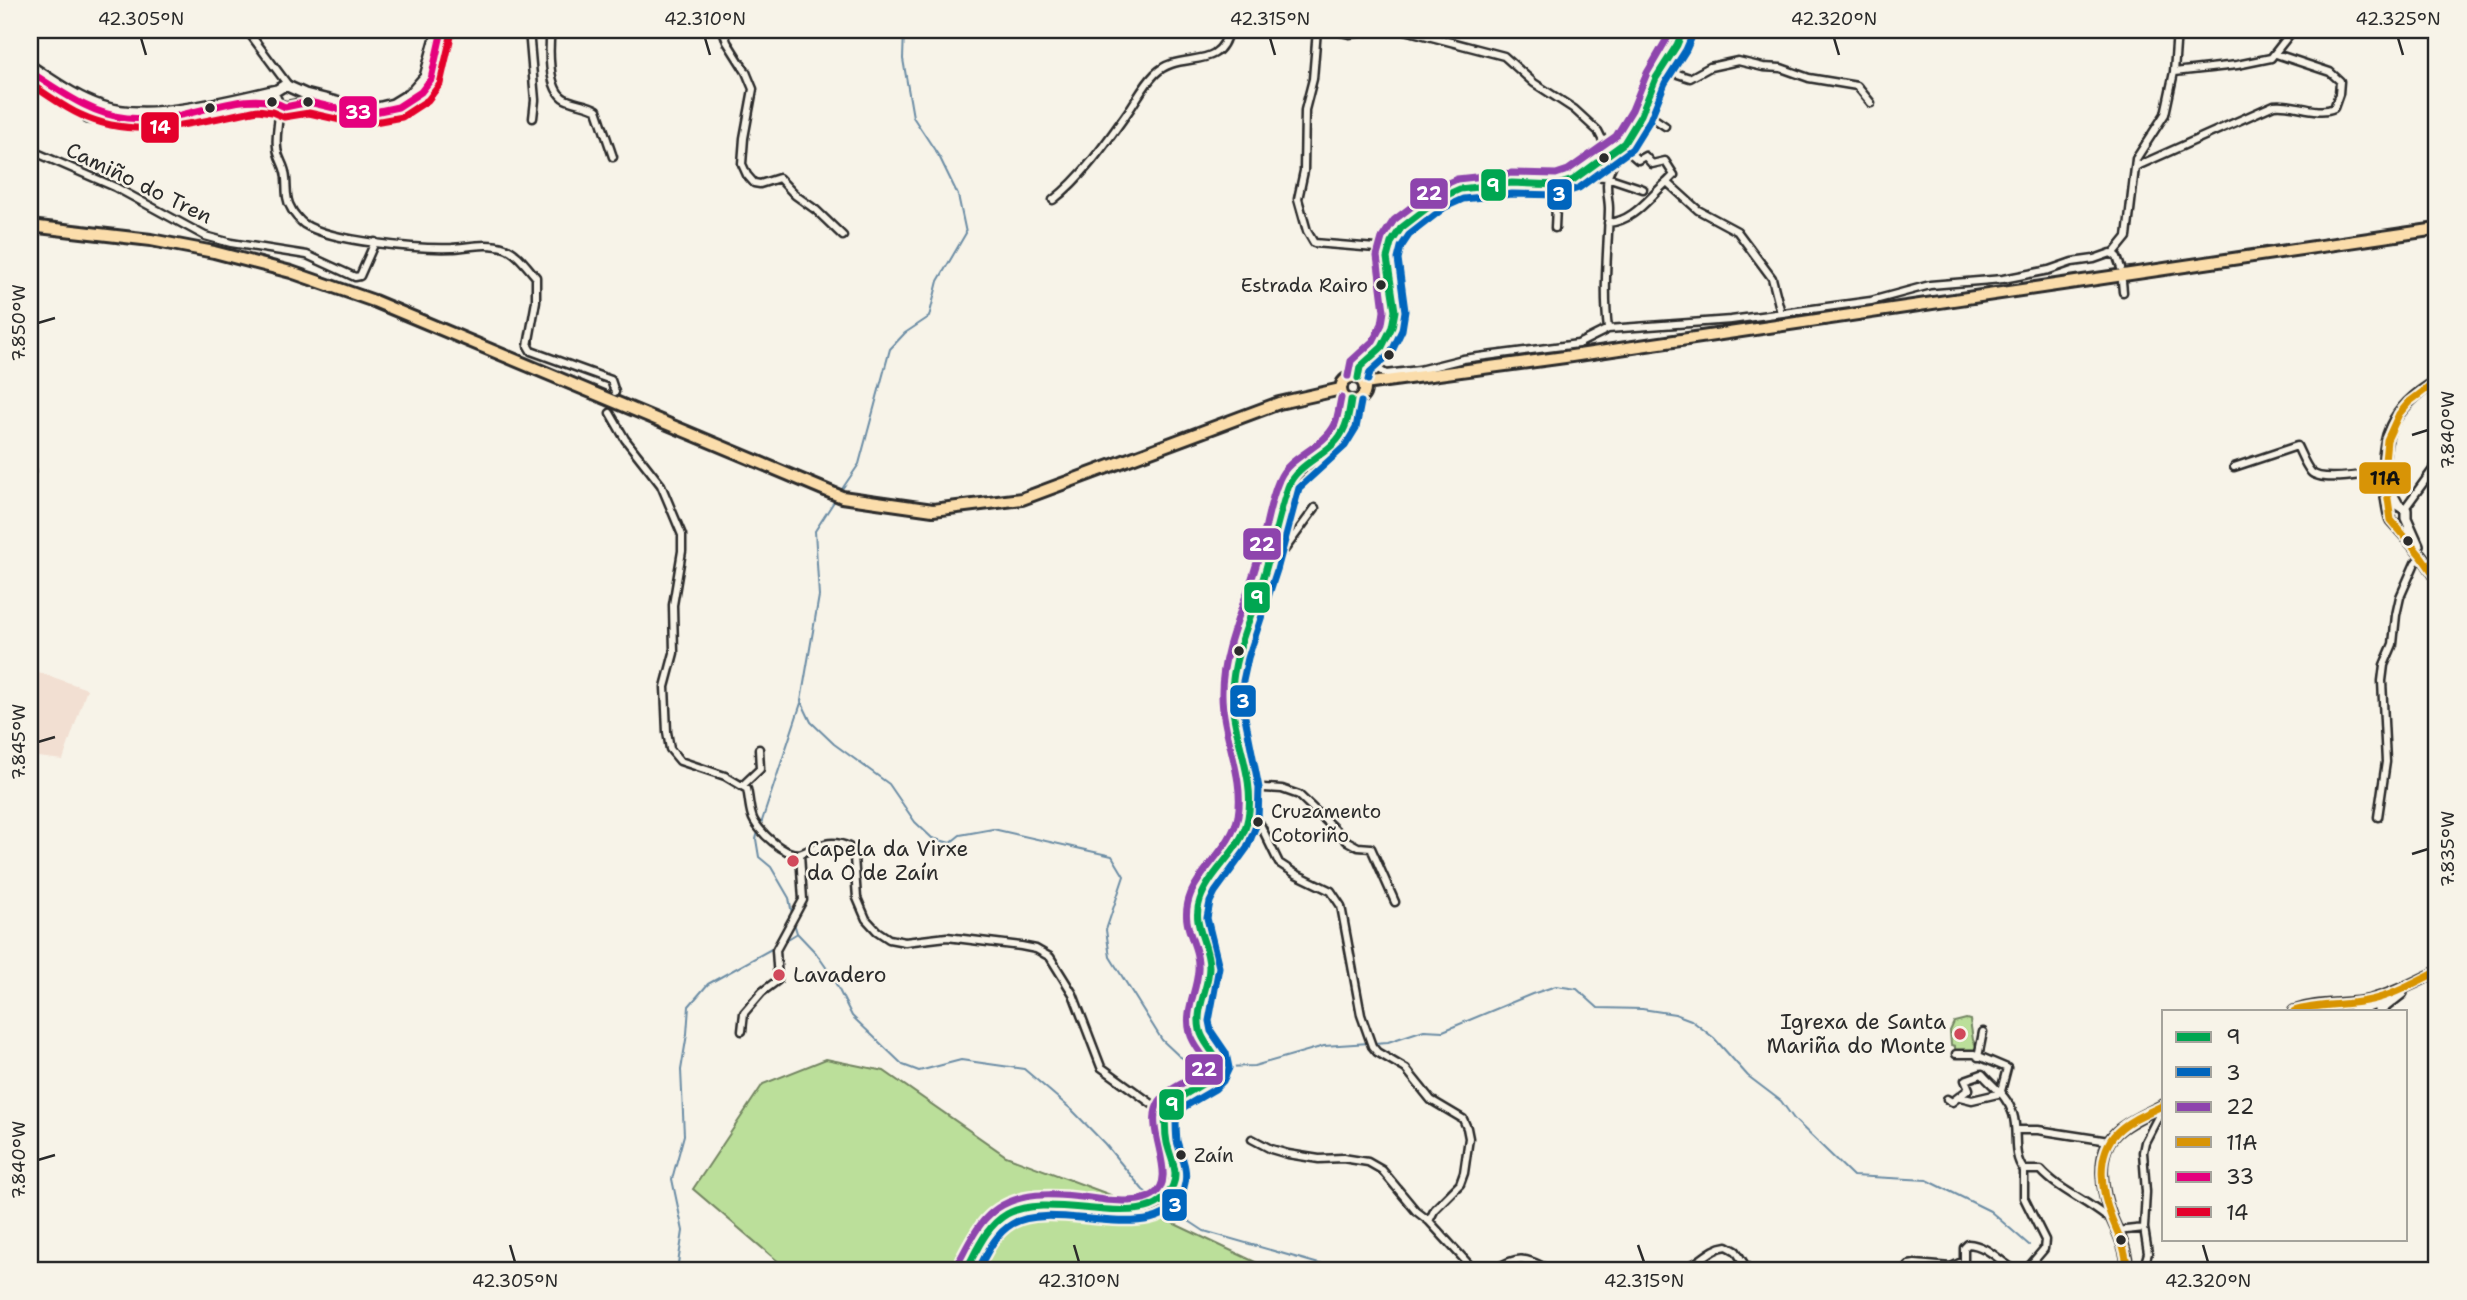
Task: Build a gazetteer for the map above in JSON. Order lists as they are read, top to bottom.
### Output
{
  "streets": {
    "street": ["Camiño do Tren"]
  },
  "places": [
    "Estrada Rairo",
    "Cruzamento Cotoriño",
    "Capela da Virxe da O de Zaín",
    "Lavadero",
    "Igrexa de Santa Mariña do Monte",
    "Zaín"
  ],
  "lines": [
    "transit line 9",
    "transit line 22",
    "transit line 33",
    "transit line 14",
    "transit line 3",
    "transit line 11A"
  ],
  "legend": [
    "9",
    "3",
    "22",
    "11A",
    "33",
    "14"
  ],
  "coordinates": [
    "42.305°N",
    "42.310°N",
    "42.315°N",
    "42.320°N",
    "42.325°N",
    "7.850°W",
    "7.840°W",
    "7.845°W",
    "7.835°W"
  ]
}
